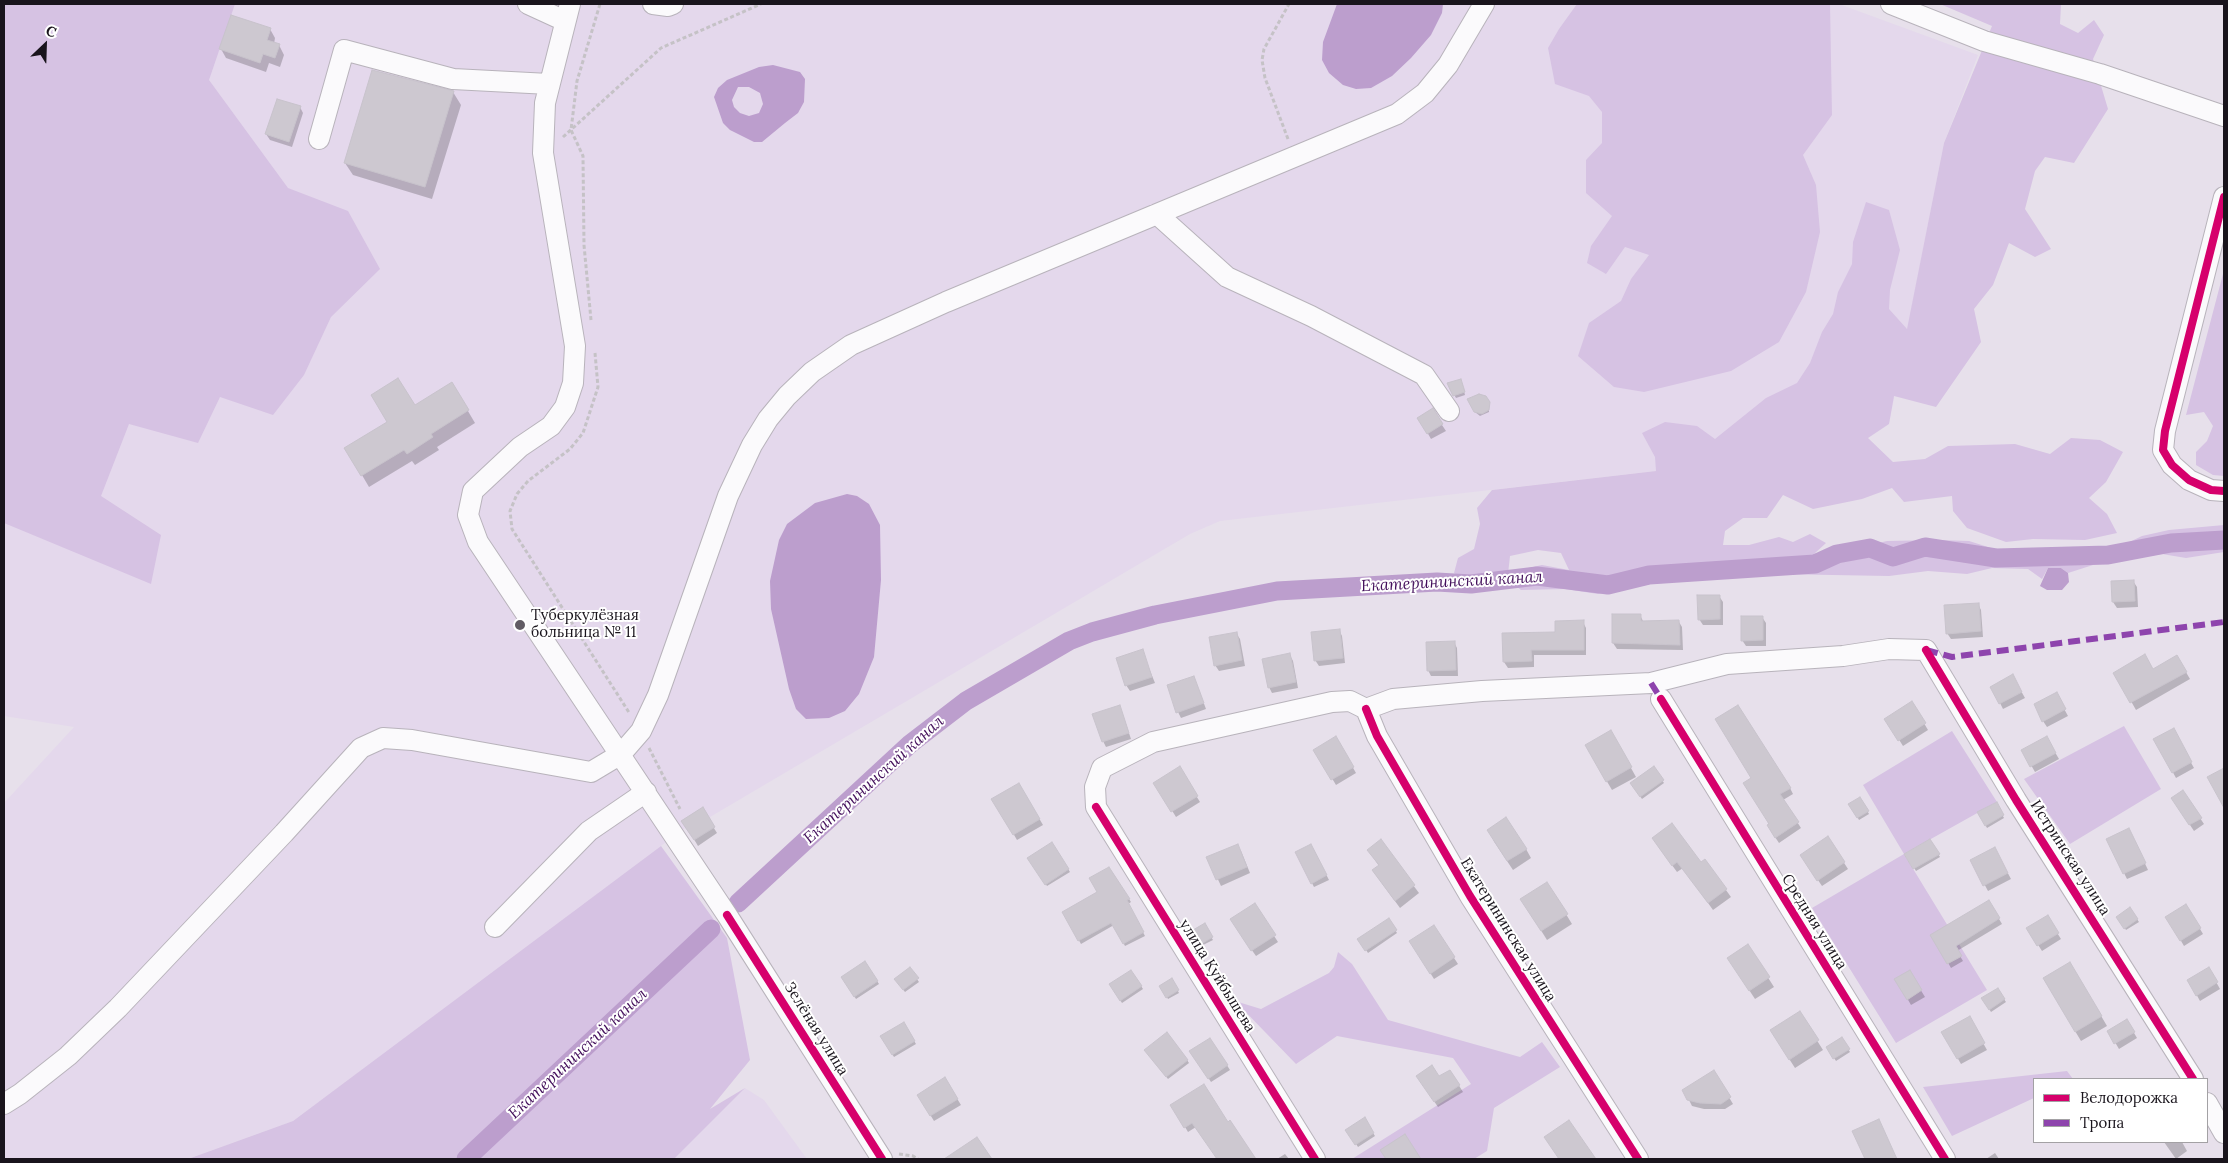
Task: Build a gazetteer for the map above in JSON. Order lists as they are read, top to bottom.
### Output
{
  "streets": {
    "street": [
      "Истринская улица",
      "Средняя улица",
      "Екатерининская улица",
      "улица Куйбышева",
      "Зелёная улица"
    ]
  },
  "crossings": [
    ["Истринская улица", "Екатерининская улица"],
    ["Истринская улица", "улица Куйбышева"],
    ["Екатерининская улица", "улица Куйбышева"]
  ],
  "water": ["Екатерининский канал"],
  "places": ["Туберкулёзная больница № 11"],
  "legend": ["Велодорожка", "Тропа"],
  "north": "top right"
}
